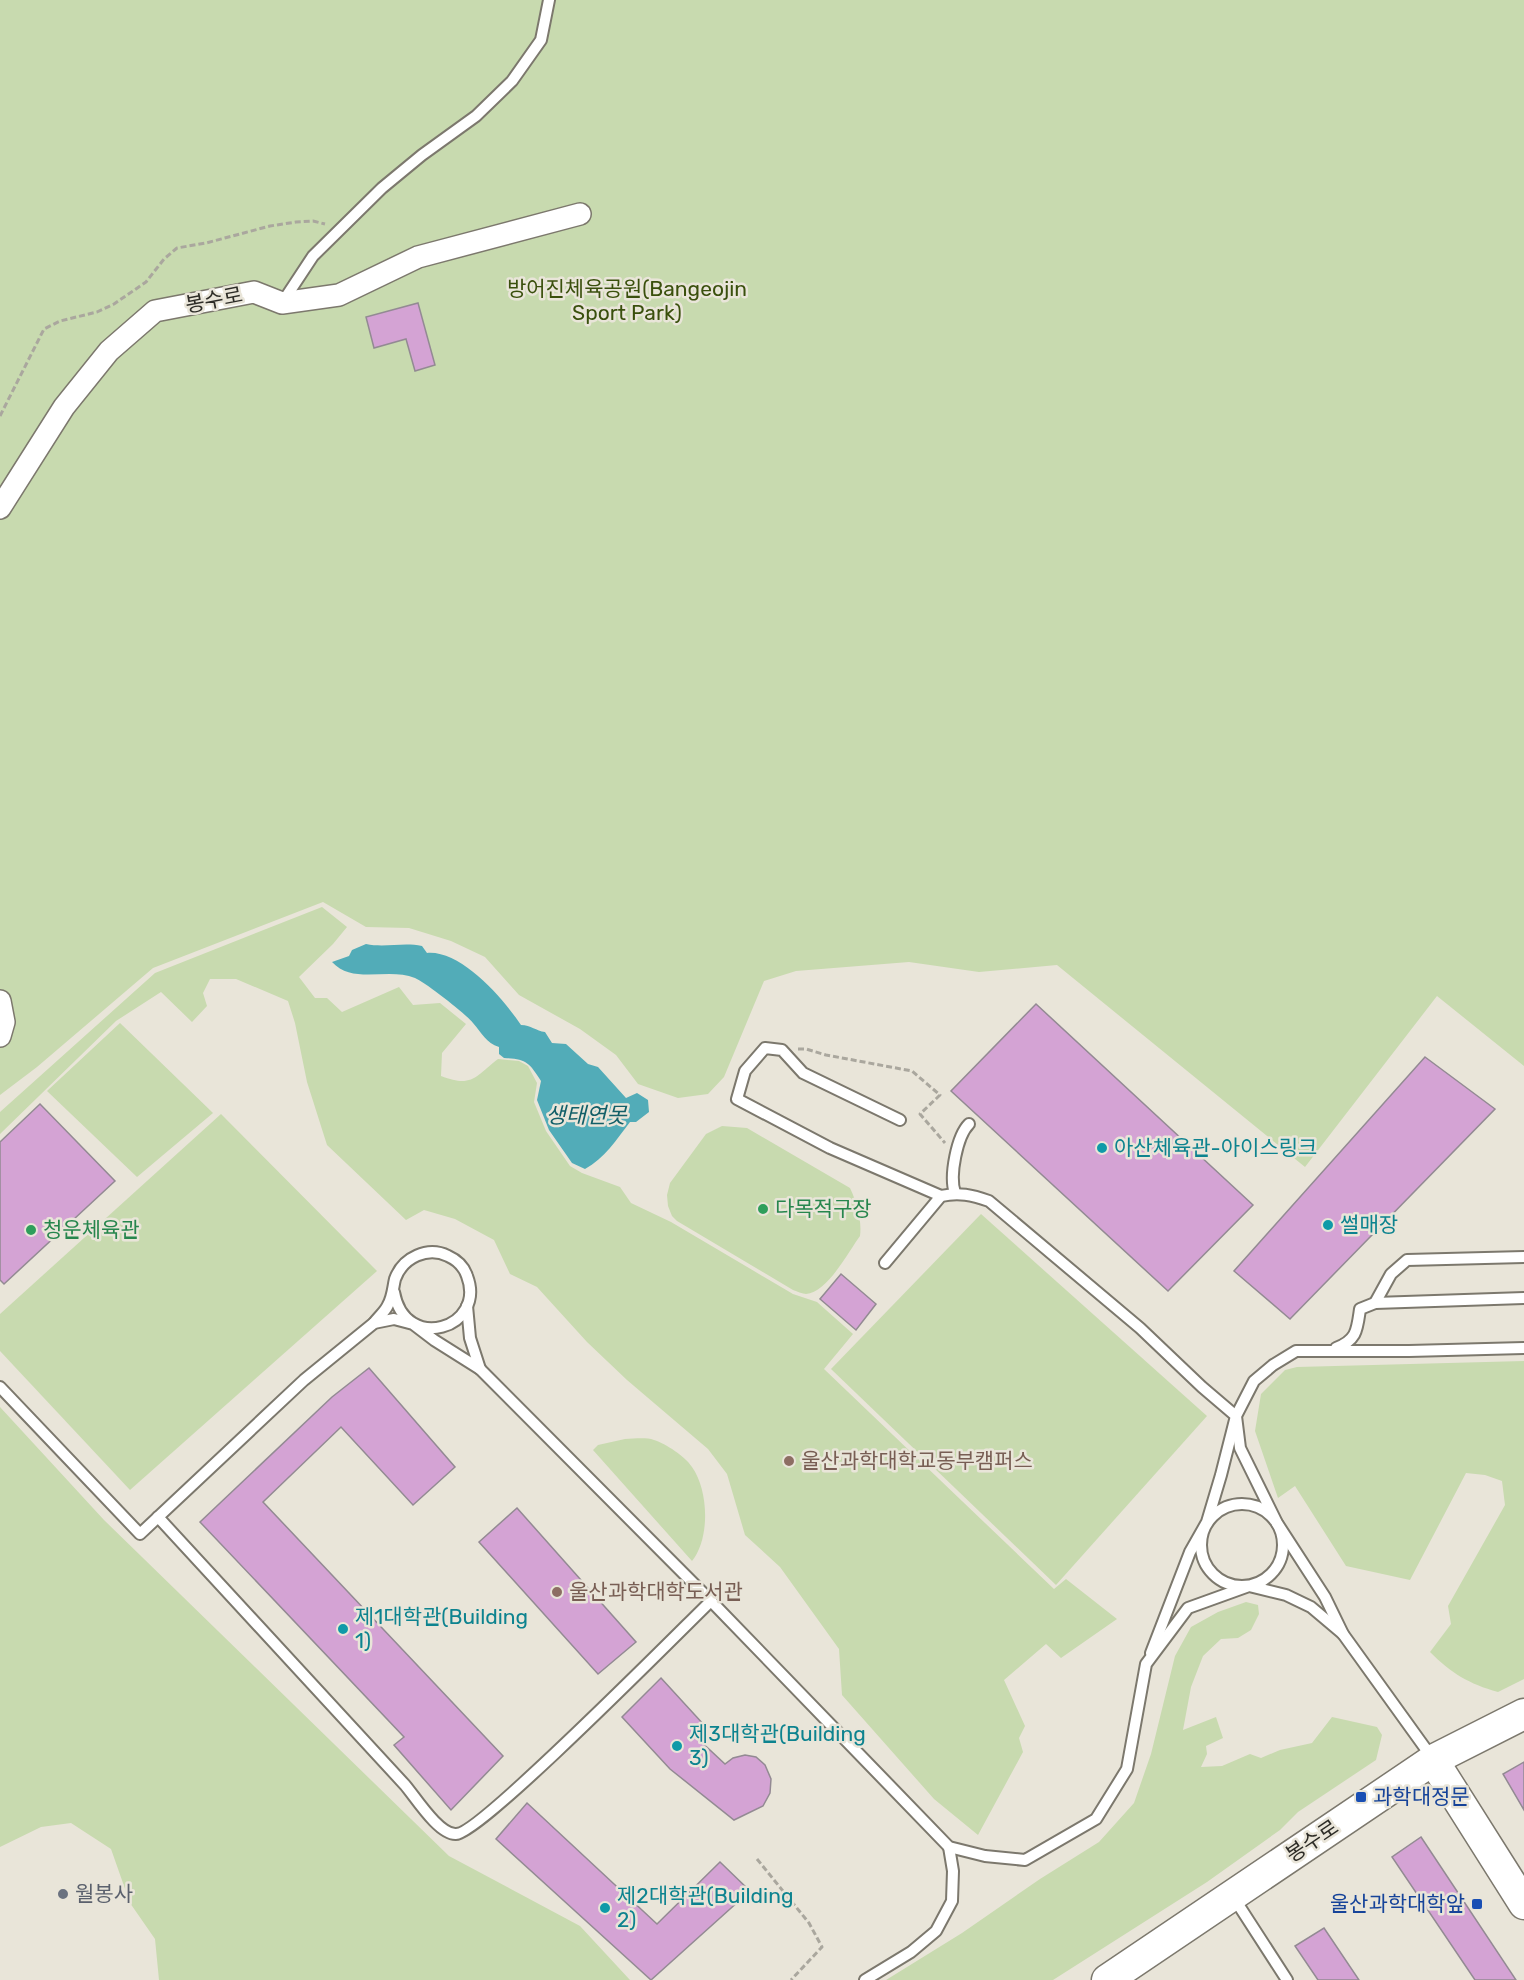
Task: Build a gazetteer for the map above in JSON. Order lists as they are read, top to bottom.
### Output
{
  "streets": {
    "main road": ["봉수로"]
  },
  "water": ["생태연못"],
  "parks": ["방어진체육공원(Bangeojin Sport Park)"],
  "places": {
    "other": [
      "아산체육관-아이스링크",
      "다목적구장",
      "썰매장",
      "청운체육관",
      "울산과학대학교동부캠퍼스",
      "울산과학대학도서관",
      "제1대학관(Building 1)",
      "제3대학관(Building 3)",
      "월봉사",
      "제2대학관(Building 2)"
    ],
    "transit": ["과학대정문", "울산과학대학앞"]
  }
}
